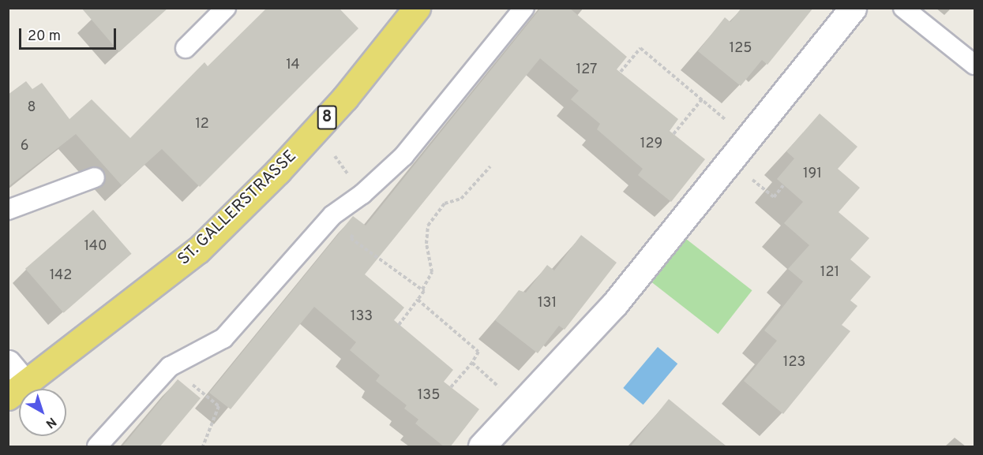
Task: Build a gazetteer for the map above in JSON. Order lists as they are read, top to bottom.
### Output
{
  "streets": {
    "main road": ["8", "ST. GALLERSTRASSE"]
  },
  "house_numbers": [
    "125",
    "14",
    "127",
    "8",
    "12",
    "129",
    "6",
    "191",
    "140",
    "121",
    "142",
    "131",
    "133",
    "123",
    "135"
  ],
  "scale_bar": "20 m",
  "north": "bottom right"
}
